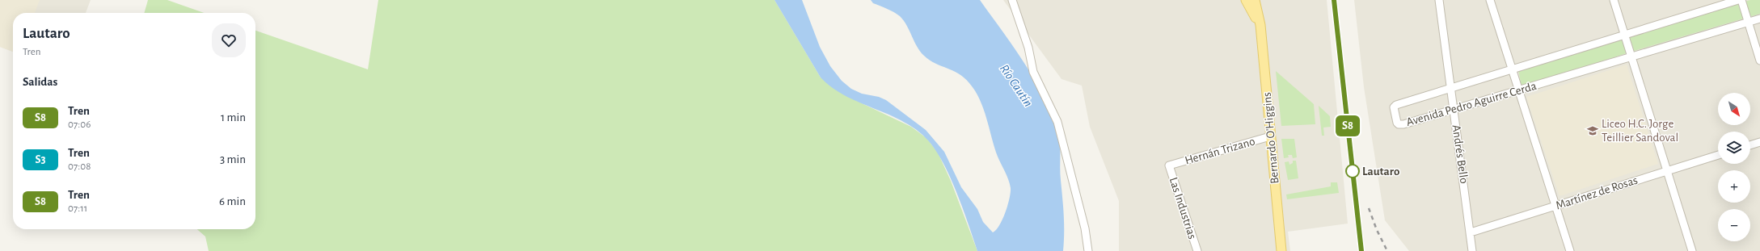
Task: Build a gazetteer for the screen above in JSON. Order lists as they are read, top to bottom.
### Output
{
  "streets": {
    "main road": ["Bernardo O'Higgins"],
    "street": [
      "Avenida Pedro Aguirre Cerda",
      "Hernán Trizano",
      "Andrés Bello",
      "Martínez de Rosas",
      "Las Industrias"
    ]
  },
  "crossings": [
    ["Avenida Pedro Aguirre Cerda", "Andrés Bello"],
    ["Bernardo O'Higgins", "Hernán Trizano"],
    ["Hernán Trizano", "Las Industrias"],
    ["Andrés Bello", "Martínez de Rosas"]
  ],
  "water": ["Río Cautín"],
  "places": {
    "school or university": ["Liceo H.C. Jorge Teillier Sandoval"],
    "other": ["Lautaro"]
  },
  "north": "bottom right",
  "page": {
    "on_map": "S8",
    "heading": [
      ["Lautaro", "Tren"],
      "Salidas"
    ],
    "map_buttons": ["+", "−"],
    "list": [
      {
        "mark": "S8",
        "name": "Tren",
        "note": "07:06",
        "value": "1 min"
      },
      {
        "mark": "S3",
        "name": "Tren",
        "note": "07:08",
        "value": "3 min"
      },
      {
        "mark": "S8",
        "name": "Tren",
        "note": "07:11",
        "value": "6 min"
      }
    ]
  }
}
